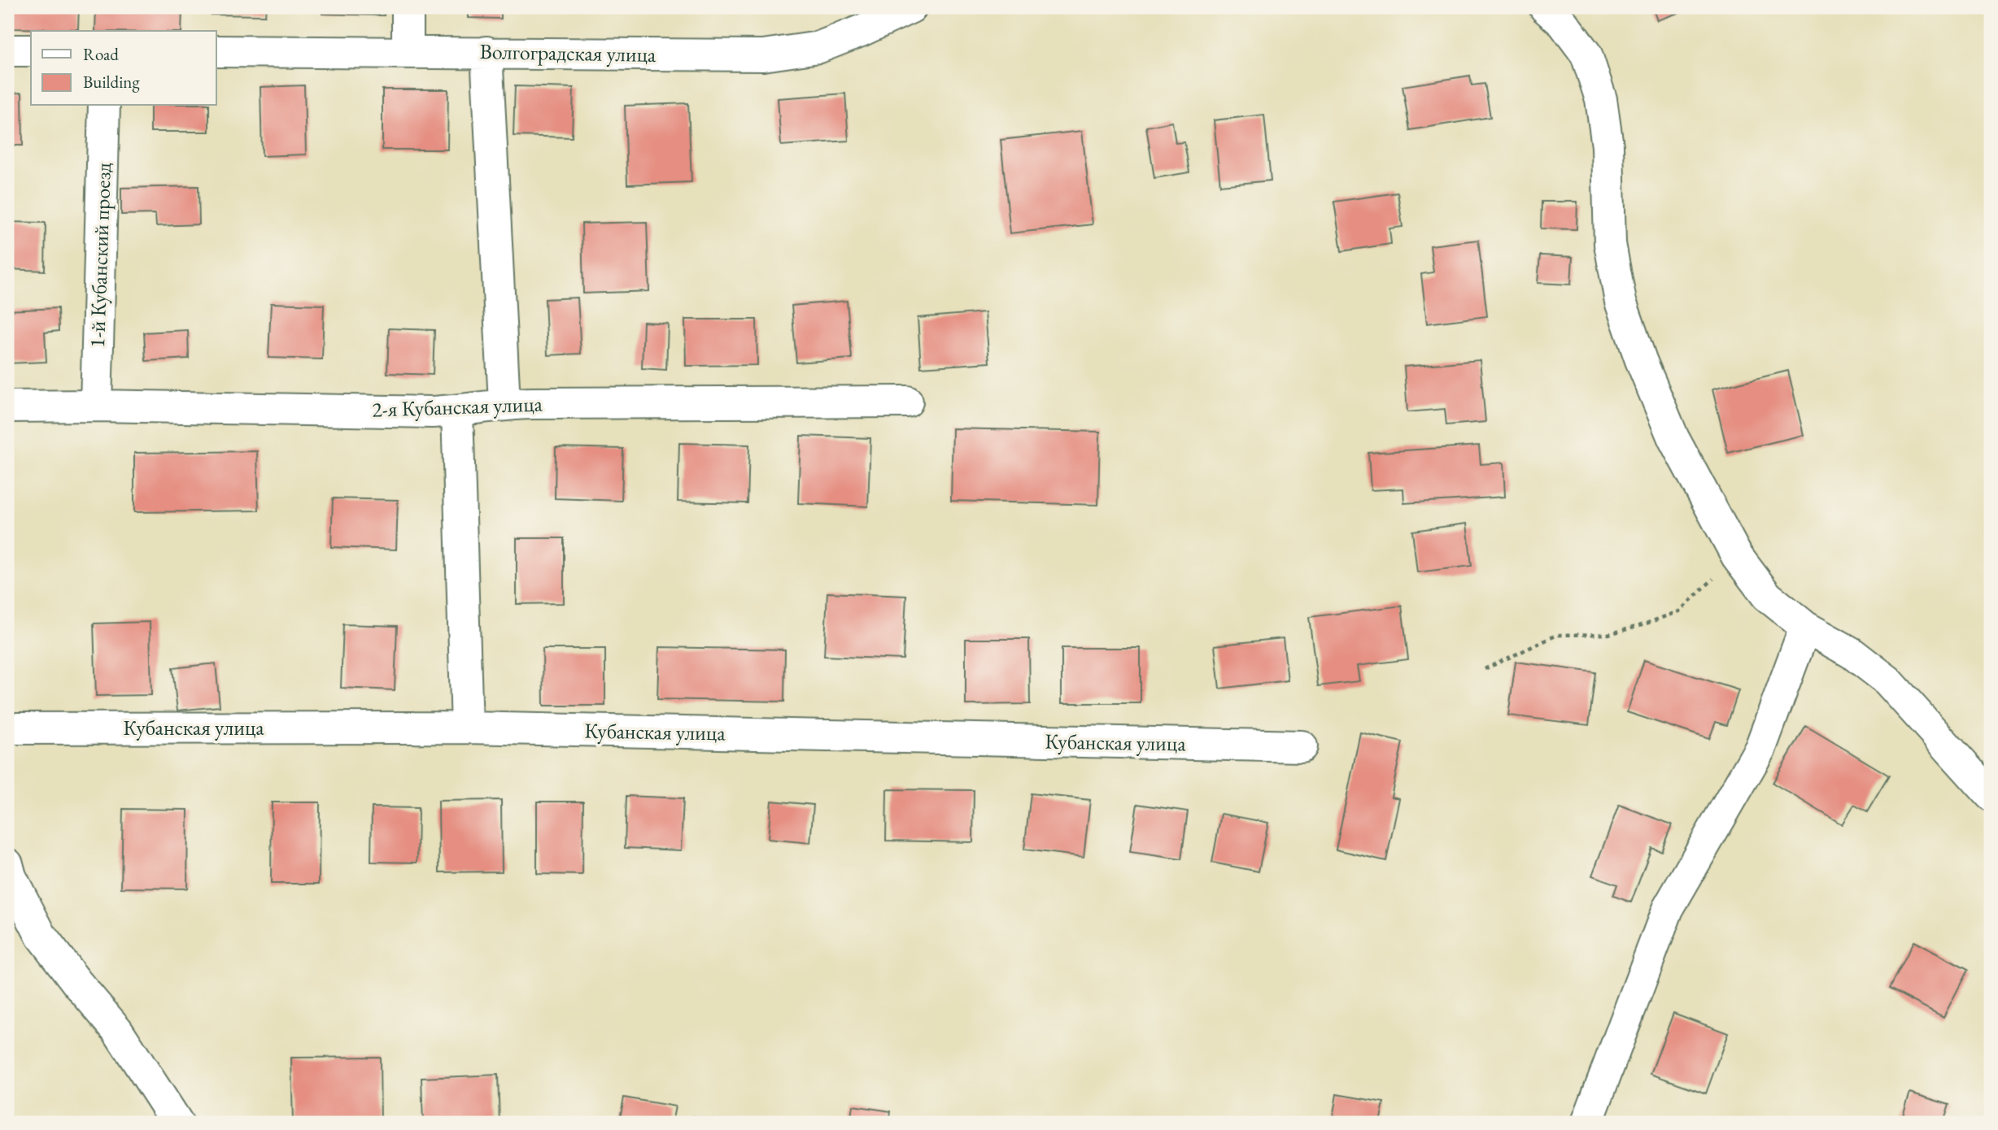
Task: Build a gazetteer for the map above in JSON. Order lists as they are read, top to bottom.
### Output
{
  "streets": {
    "street": [
      "Волгоградская улица",
      "1-й Кубанский проезд",
      "2-я Кубанская улица",
      "Кубанская улица"
    ]
  },
  "crossings": [
    ["1-й Кубанский проезд", "2-я Кубанская улица"]
  ],
  "legend": ["Road", "Building"]
}
